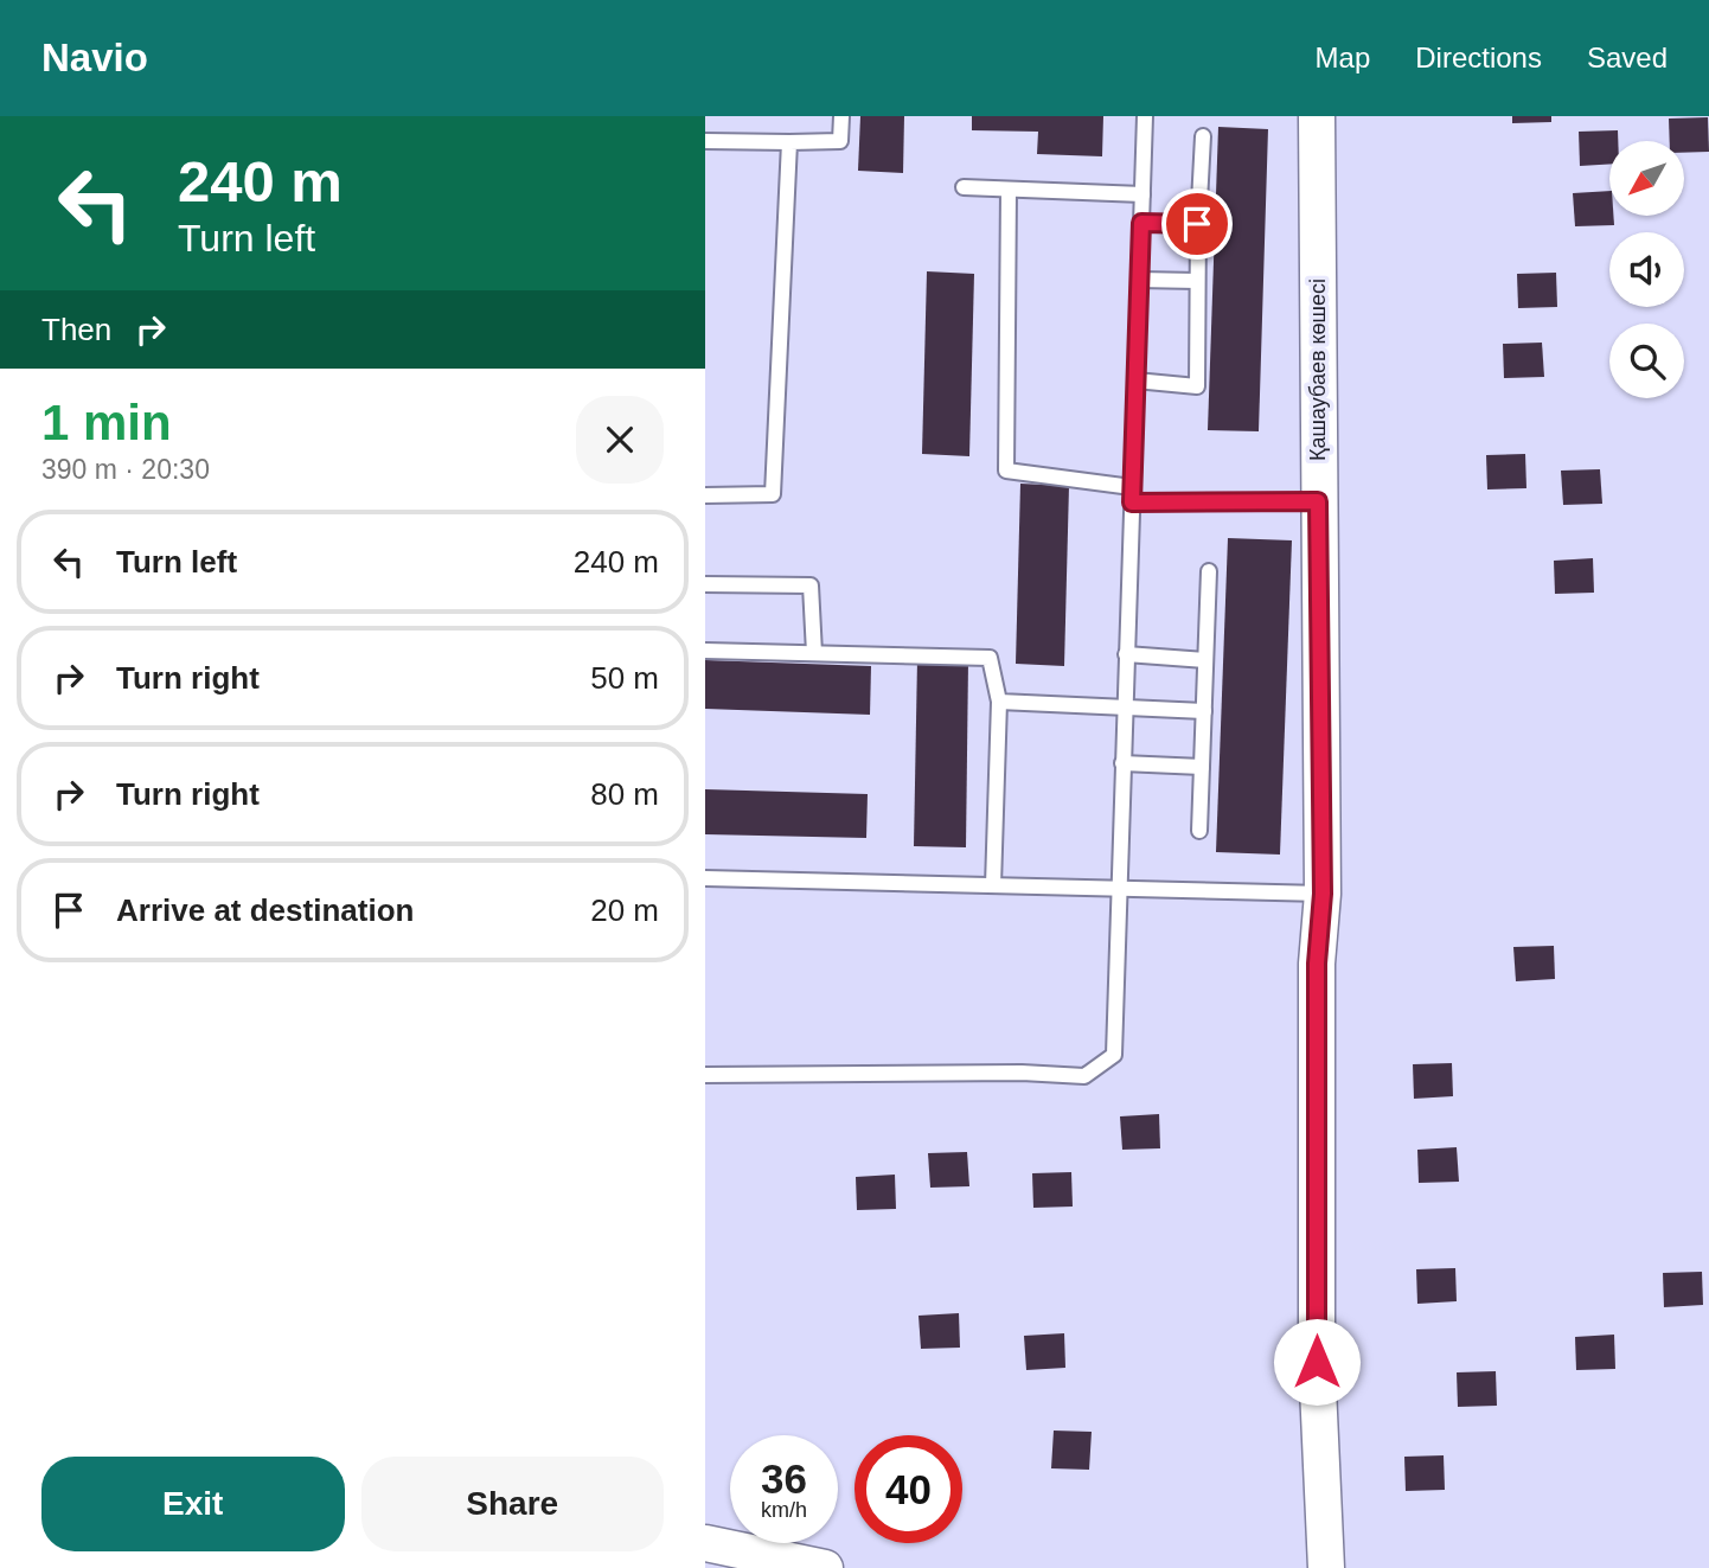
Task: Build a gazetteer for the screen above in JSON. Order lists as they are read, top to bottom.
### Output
{
  "streets": {
    "street": ["Қашаубаев көшесі"]
  },
  "north": "bottom left",
  "page": {
    "header": "Navio",
    "nav": ["Map", "Directions", "Saved"],
    "turn": ["240 m", "Turn left"],
    "then": "Then",
    "heading": ["1 min", "390 m · 20:30"],
    "list": [
      {
        "name": "Turn left",
        "value": "240 m"
      },
      {
        "name": "Turn right",
        "value": "50 m"
      },
      {
        "name": "Turn right",
        "value": "80 m"
      },
      {
        "name": "Arrive at destination",
        "value": "20 m"
      }
    ],
    "speed": "36 km/h",
    "limit": "40",
    "buttons": ["Exit", "Share"]
  }
}
